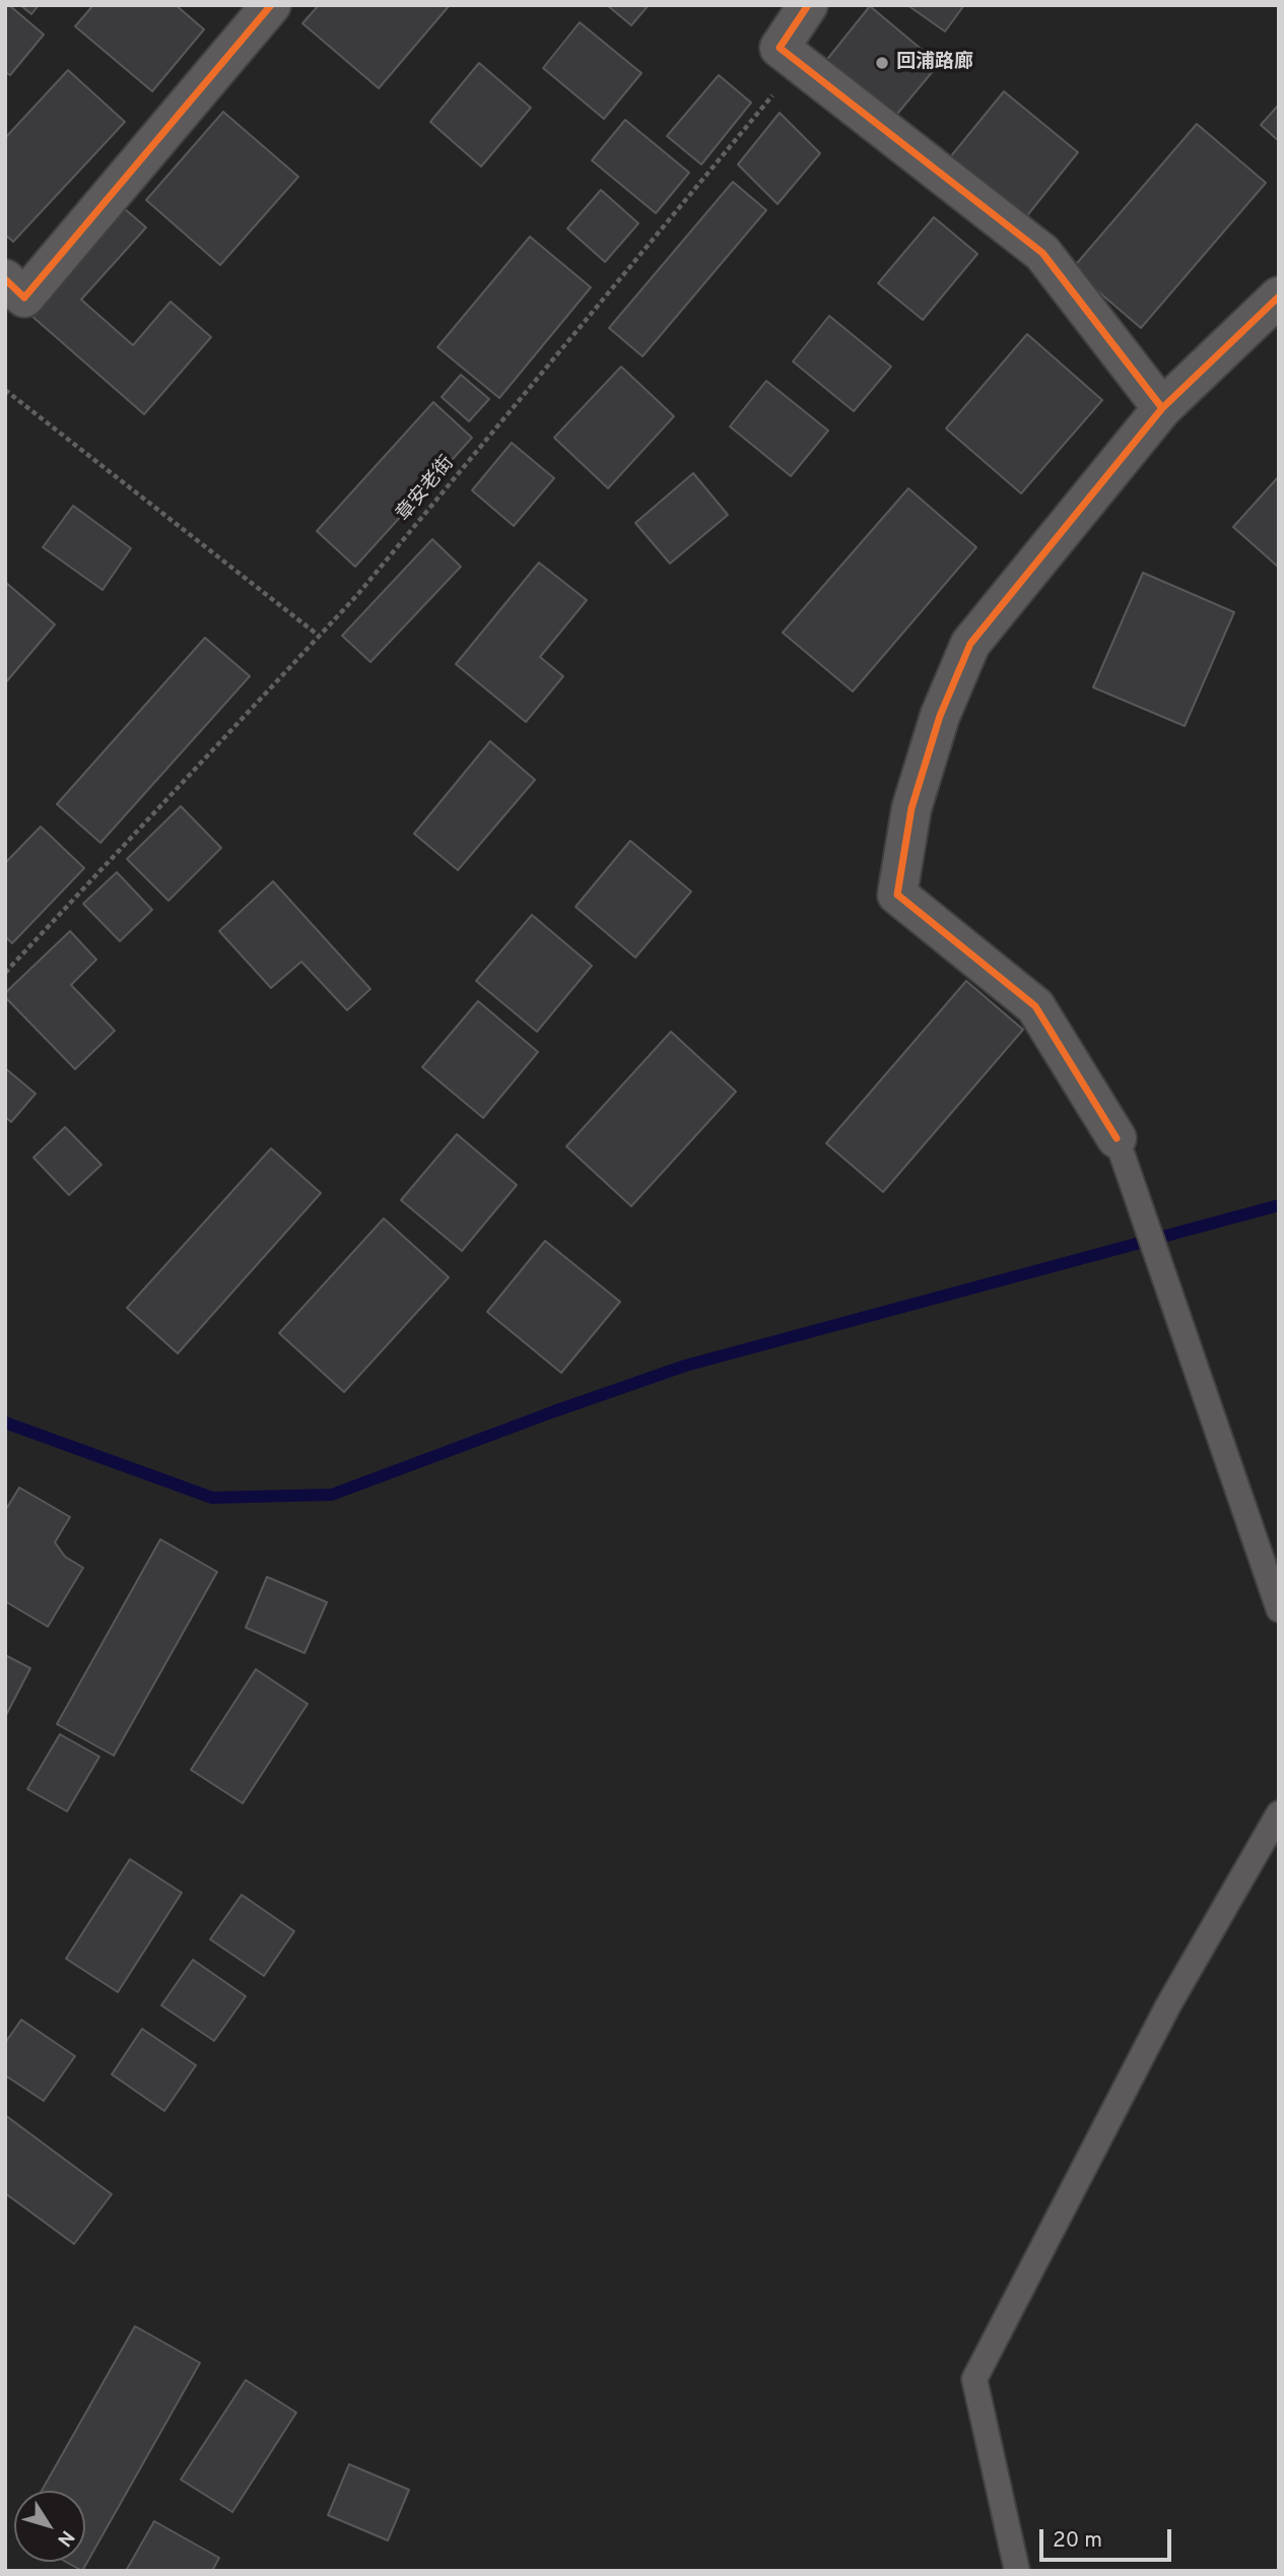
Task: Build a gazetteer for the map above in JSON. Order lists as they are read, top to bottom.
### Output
{
  "streets": {
    "path": ["章安老街"]
  },
  "places": ["回浦路廊"],
  "scale_bar": "20 m",
  "north": "bottom right"
}
